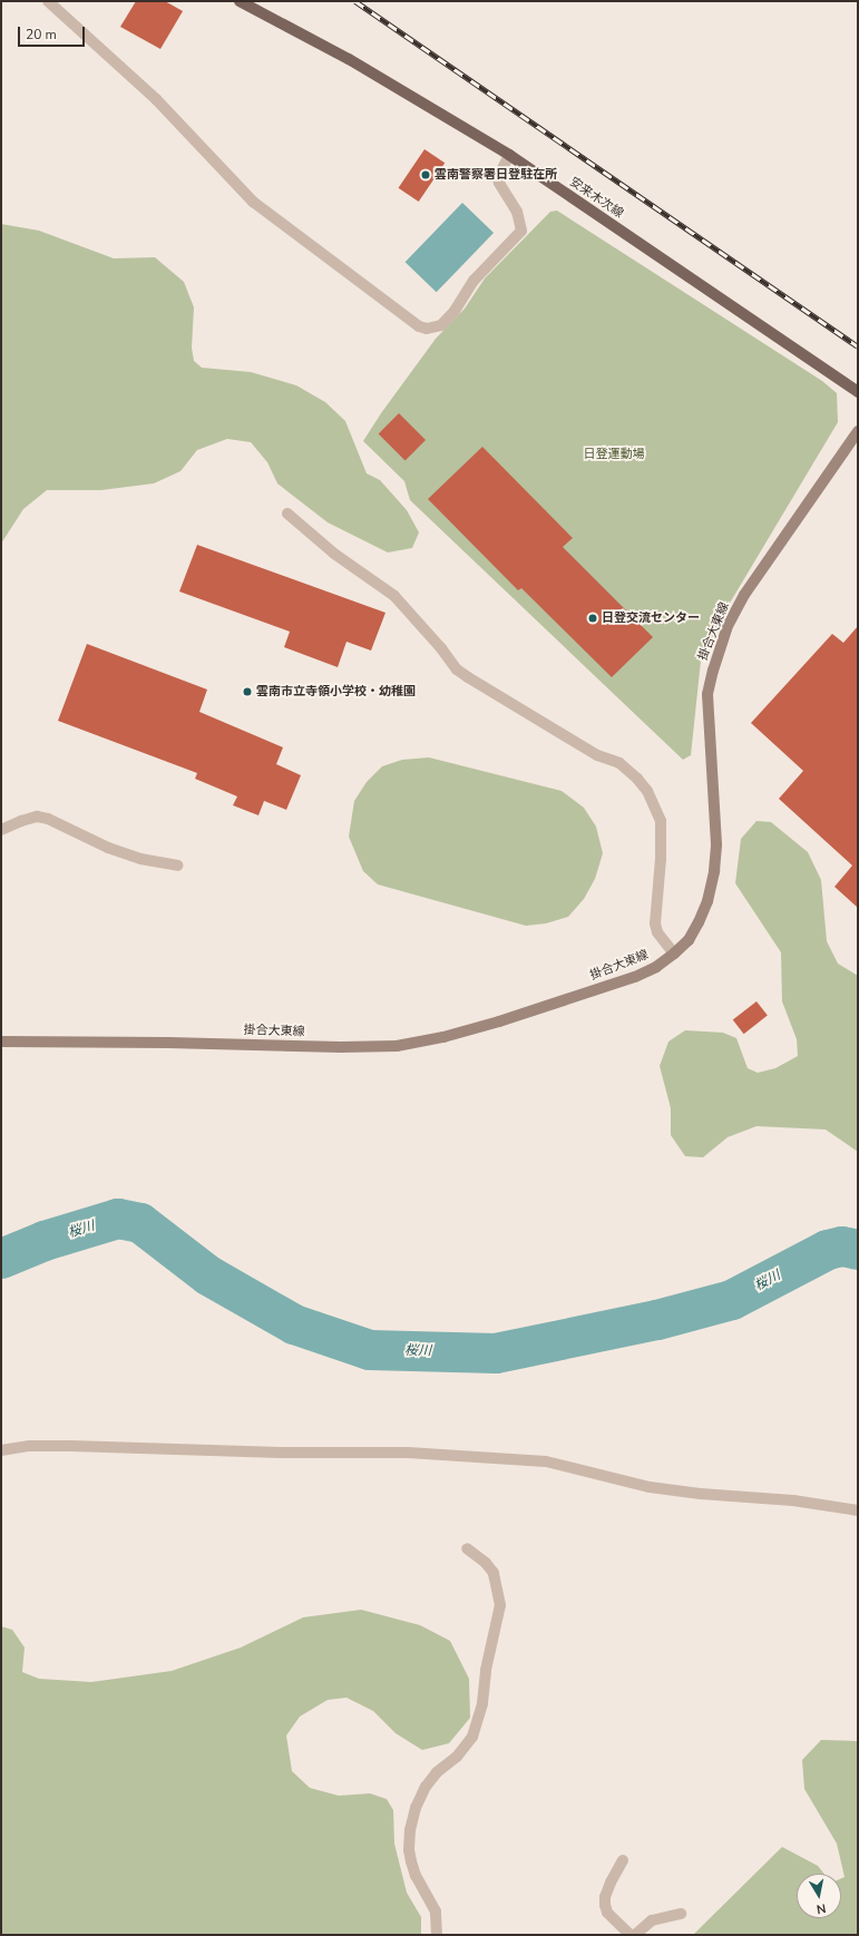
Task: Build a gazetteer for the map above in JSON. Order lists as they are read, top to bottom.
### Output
{
  "streets": {
    "main road": ["安来木次線", "掛合大東線"]
  },
  "water": ["桜川"],
  "parks": ["日登運動場"],
  "places": ["雲南警察署日登駐在所", "日登交流センター", "雲南市立寺領小学校・幼稚園"],
  "scale_bar": "20 m",
  "north": "bottom"
}
